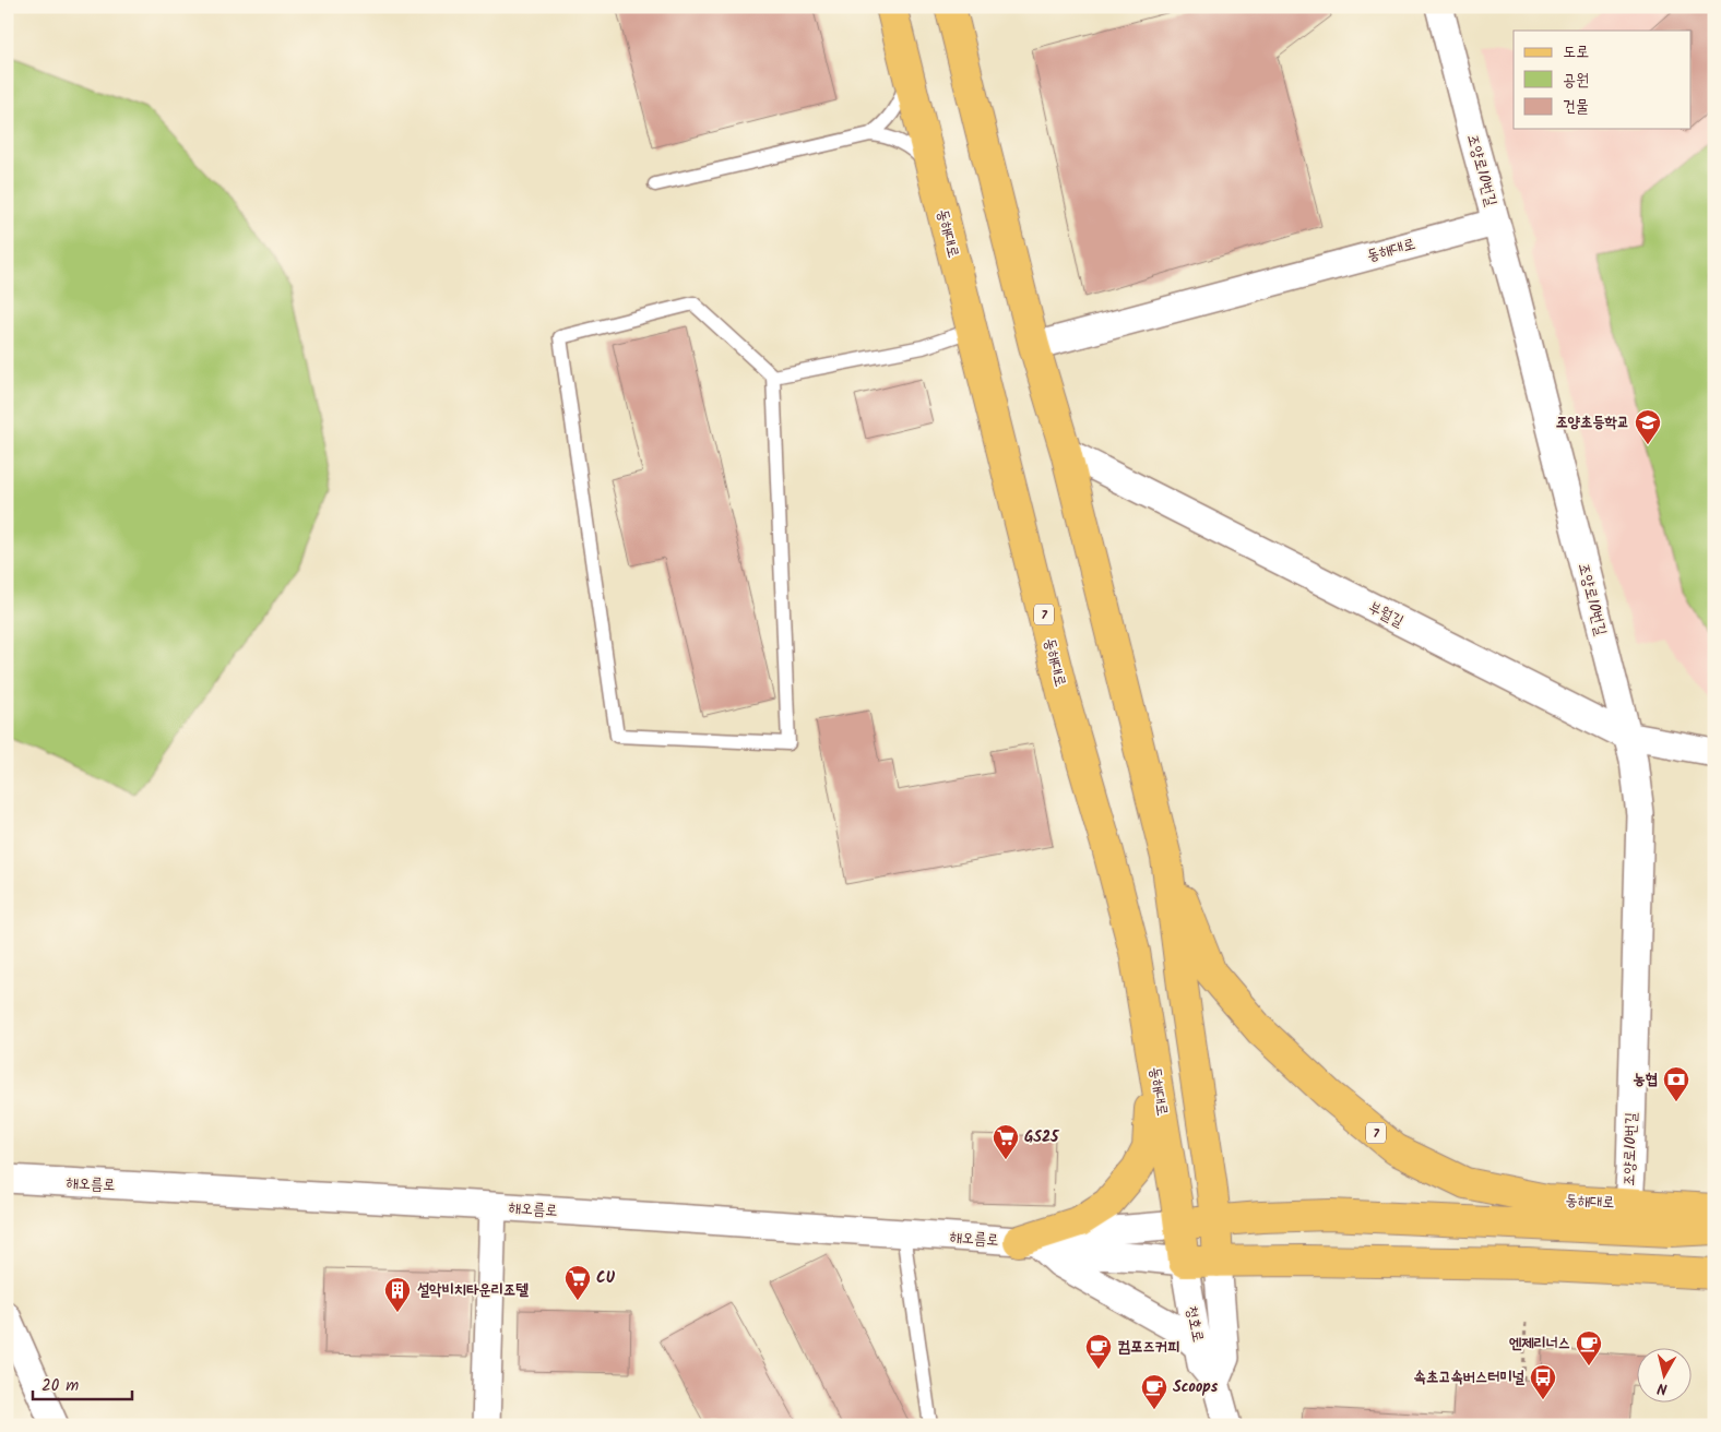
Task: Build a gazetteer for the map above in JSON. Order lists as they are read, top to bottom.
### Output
{
  "streets": {
    "main road": ["동해대로", "7"],
    "street": [
      "조양로10번길",
      "부월길",
      "해오름로",
      "청호로"
    ]
  },
  "crossings": [
    ["조양로10번길", "동해대로"],
    ["조양로10번길", "부월길"],
    ["동해대로", "부월길"],
    ["동해대로", "해오름로"],
    ["동해대로", "청호로"],
    ["해오름로", "청호로"]
  ],
  "places": {
    "school or university": ["조양초등학교"],
    "bank": ["농협"],
    "supermarket": ["GS25", "CU"],
    "building": ["설악비치타운리조텔"],
    "cafe": ["엔제리너스", "컴포즈커피", "Scoops"],
    "bus stop": ["속초고속버스터미널"]
  },
  "legend": ["도로", "공원", "건물"],
  "scale_bar": "20 m",
  "north": "bottom"
}
